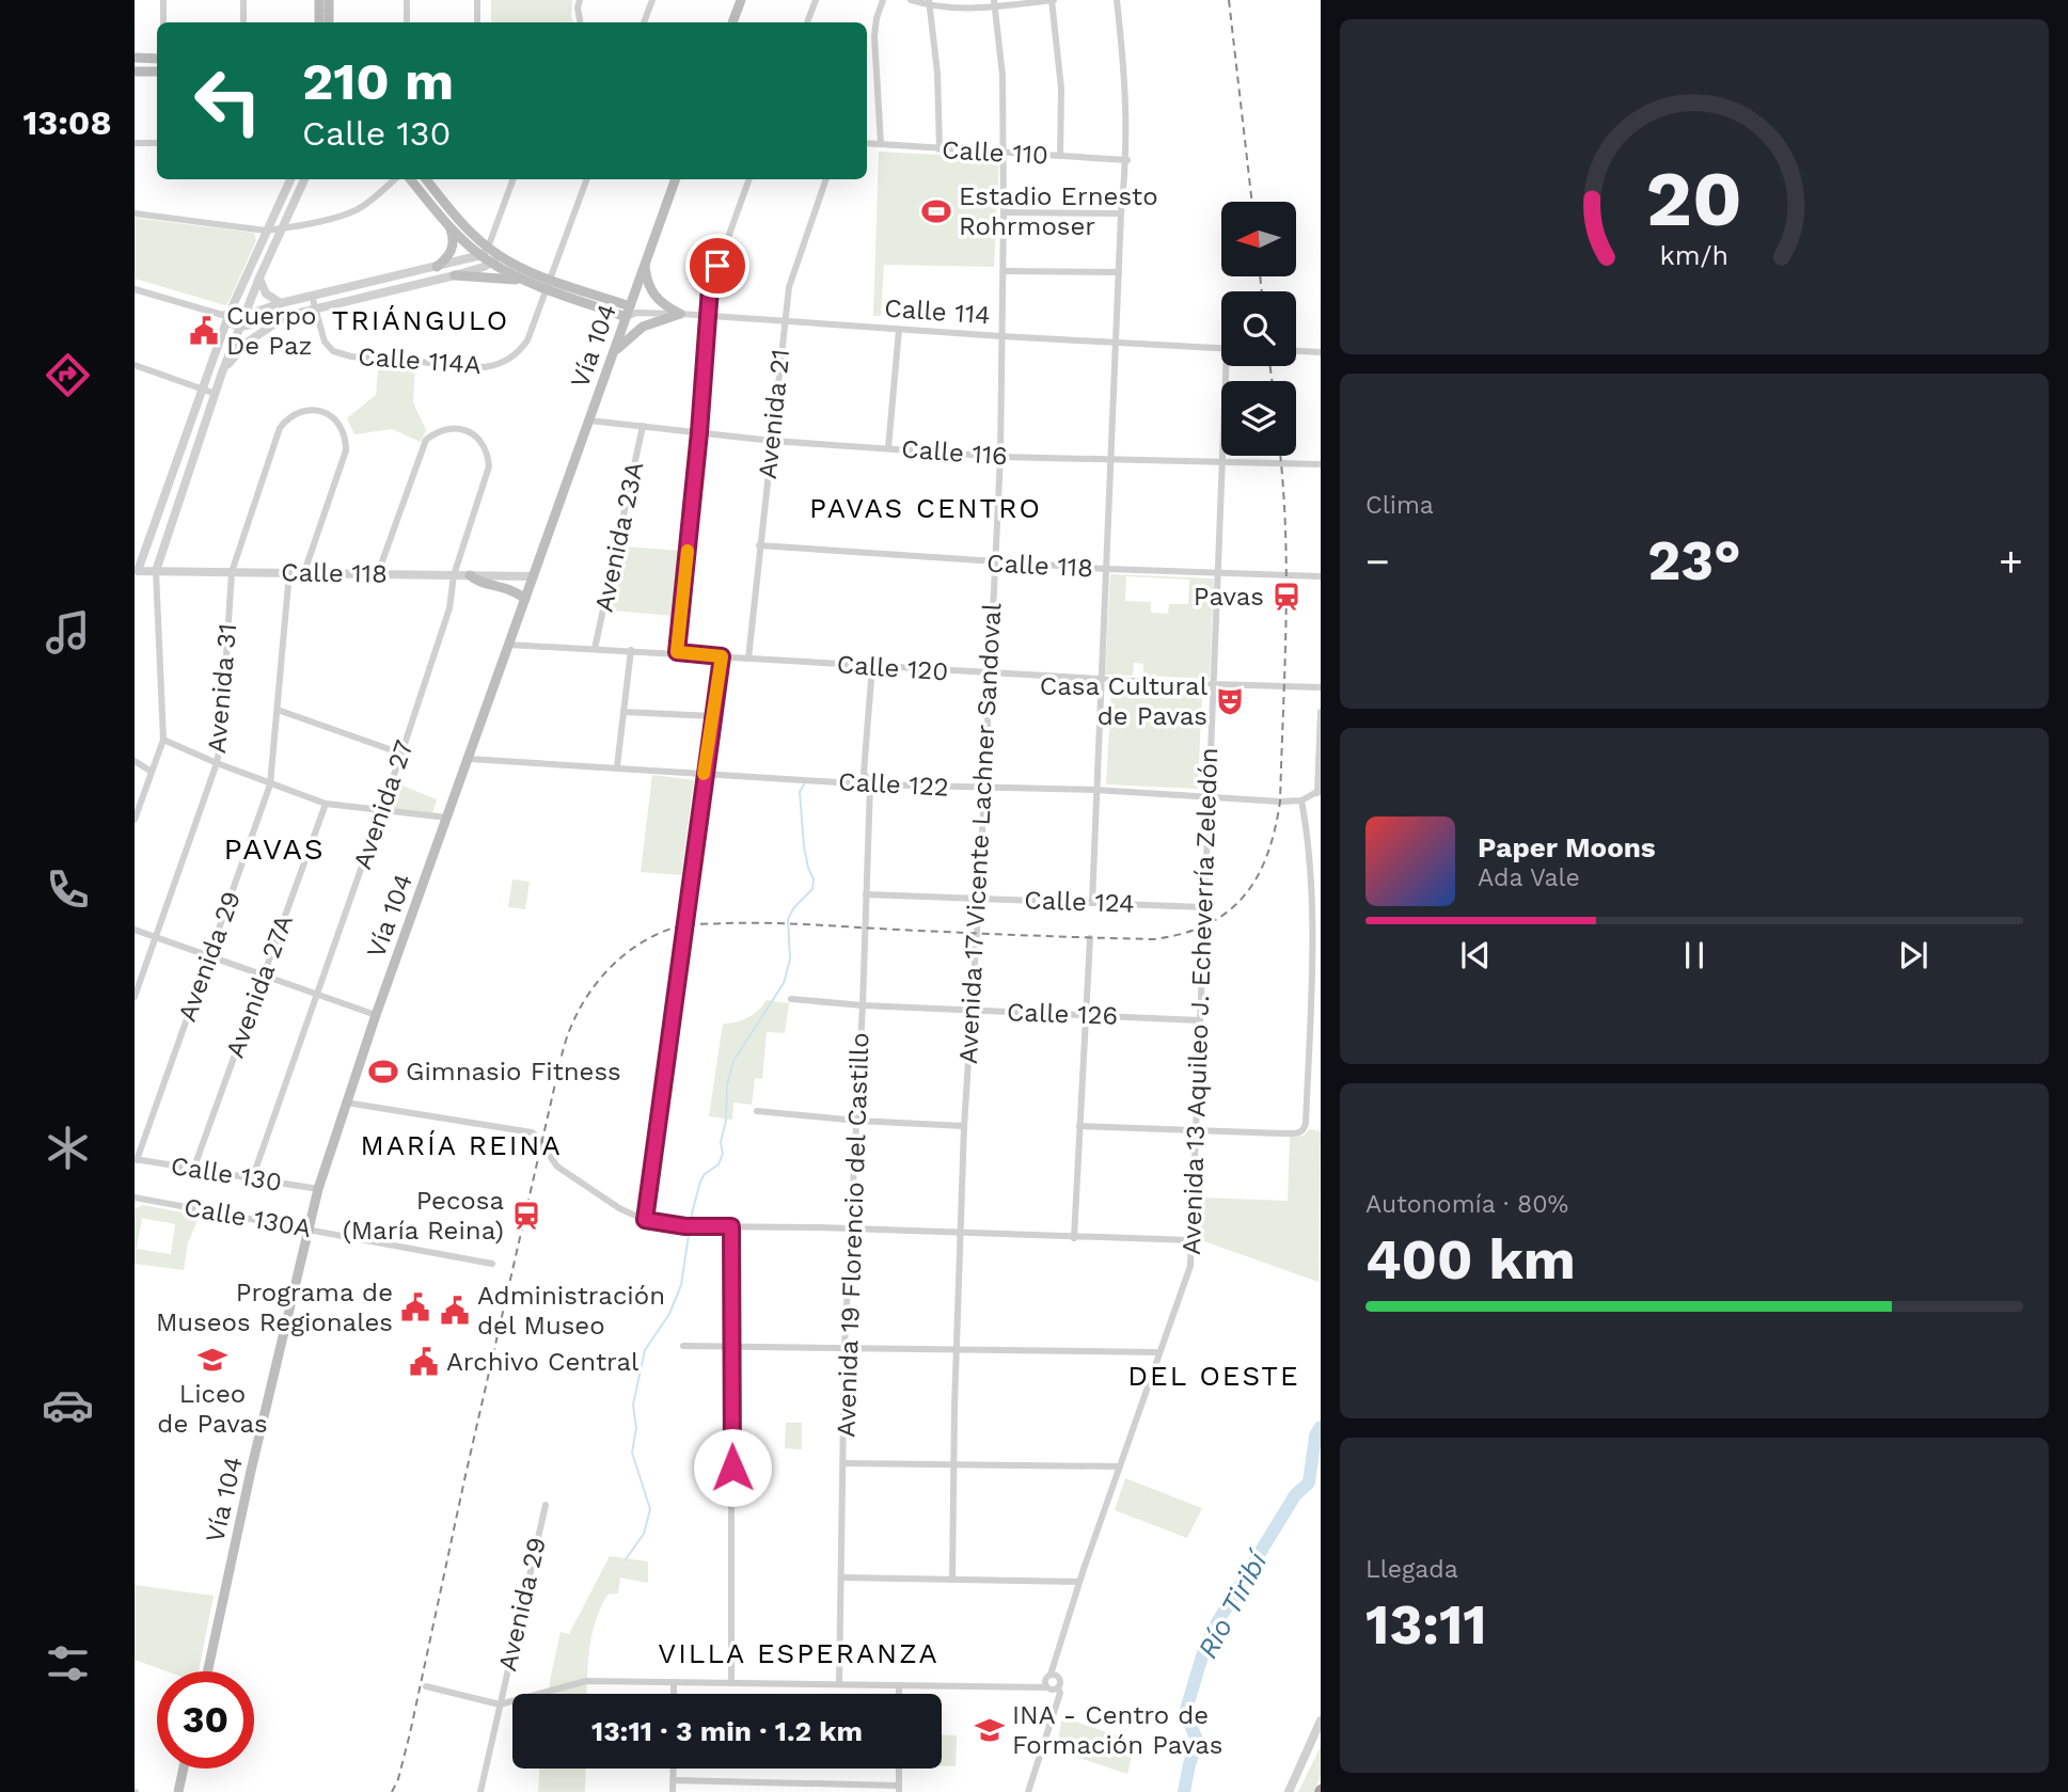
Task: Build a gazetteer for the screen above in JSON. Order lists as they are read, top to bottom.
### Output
{
  "streets": {
    "main road": ["Calle 114", "Vía 104"],
    "street": [
      "Calle 110",
      "Calle 114A",
      "Avenida 21",
      "Calle 116",
      "Avenida 23A",
      "Calle 118",
      "Calle 120",
      "Avenida 31",
      "Calle 122",
      "Avenida 27",
      "Avenida 17 Vicente Lachner Sandoval",
      "Calle 124",
      "Avenida 29",
      "Avenida 27A",
      "Avenida 13 Aquileo J. Echeverría Zeledón",
      "Calle 126",
      "Calle 130",
      "Calle 130A",
      "Avenida 19 Florencio del Castillo"
    ]
  },
  "crossings": [
    ["Calle 110", "Avenida 17 Vicente Lachner Sandoval"],
    ["Calle 114", "Vía 104"],
    ["Calle 114", "Calle 114A"],
    ["Calle 114", "Avenida 21"],
    ["Calle 114", "Avenida 17 Vicente Lachner Sandoval"],
    ["Vía 104", "Calle 116"],
    ["Vía 104", "Calle 118"],
    ["Vía 104", "Calle 120"],
    ["Vía 104", "Calle 122"],
    ["Vía 104", "Calle 130"],
    ["Vía 104", "Calle 130A"],
    ["Avenida 21", "Calle 116"],
    ["Avenida 21", "Calle 118"],
    ["Avenida 21", "Calle 120"],
    ["Calle 116", "Avenida 23A"],
    ["Calle 116", "Avenida 17 Vicente Lachner Sandoval"],
    ["Calle 116", "Avenida 13 Aquileo J. Echeverría Zeledón"],
    ["Avenida 23A", "Calle 120"],
    ["Avenida 23A", "Calle 122"],
    ["Calle 118", "Avenida 31"],
    ["Calle 118", "Avenida 27"],
    ["Calle 118", "Avenida 17 Vicente Lachner Sandoval"],
    ["Calle 118", "Avenida 29"],
    ["Calle 118", "Avenida 13 Aquileo J. Echeverría Zeledón"],
    ["Calle 120", "Avenida 17 Vicente Lachner Sandoval"],
    ["Calle 120", "Avenida 13 Aquileo J. Echeverría Zeledón"],
    ["Calle 120", "Avenida 19 Florencio del Castillo"],
    ["Calle 122", "Avenida 17 Vicente Lachner Sandoval"],
    ["Calle 122", "Avenida 13 Aquileo J. Echeverría Zeledón"],
    ["Calle 122", "Avenida 19 Florencio del Castillo"],
    ["Avenida 27", "Calle 130"],
    ["Avenida 17 Vicente Lachner Sandoval", "Calle 124"],
    ["Avenida 17 Vicente Lachner Sandoval", "Calle 126"],
    ["Calle 124", "Avenida 13 Aquileo J. Echeverría Zeledón"],
    ["Calle 124", "Avenida 19 Florencio del Castillo"],
    ["Avenida 29", "Calle 130"],
    ["Avenida 27A", "Calle 130"],
    ["Avenida 13 Aquileo J. Echeverría Zeledón", "Calle 126"],
    ["Calle 126", "Avenida 19 Florencio del Castillo"]
  ],
  "districts": [
    "TRIÁNGULO",
    "PAVAS CENTRO",
    "PAVAS",
    "MARÍA REINA",
    "DEL OESTE",
    "VILLA ESPERANZA"
  ],
  "water": ["Río Tiribí"],
  "places": {
    "sports": ["Estadio Ernesto Rohrmoser", "Gimnasio Fitness"],
    "public building": [
      "Cuerpo De Paz",
      "Programa de Museos Regionales",
      "Administración del Museo",
      "Archivo Central"
    ],
    "station": ["Pavas", "Pecosa (María Reina)"],
    "theatre": ["Casa Cultural de Pavas"],
    "school or university": ["Liceo de Pavas", "INA - Centro de Formación Pavas"]
  },
  "north": "left",
  "page": {
    "tabs": "13:08",
    "turn": ["210 m", "Calle 130"],
    "tile": [
      "Clima",
      ["Autonomía · 80%", "400 km"],
      ["Llegada", "13:11"]
    ],
    "heat": ["−", "23°", "+"],
    "song": ["Paper Moons", "Ada Vale"],
    "limit": "30",
    "trip": "13:11 · 3 min · 1.2 km",
    "gauge": ["20", "km/h"]
  }
}
